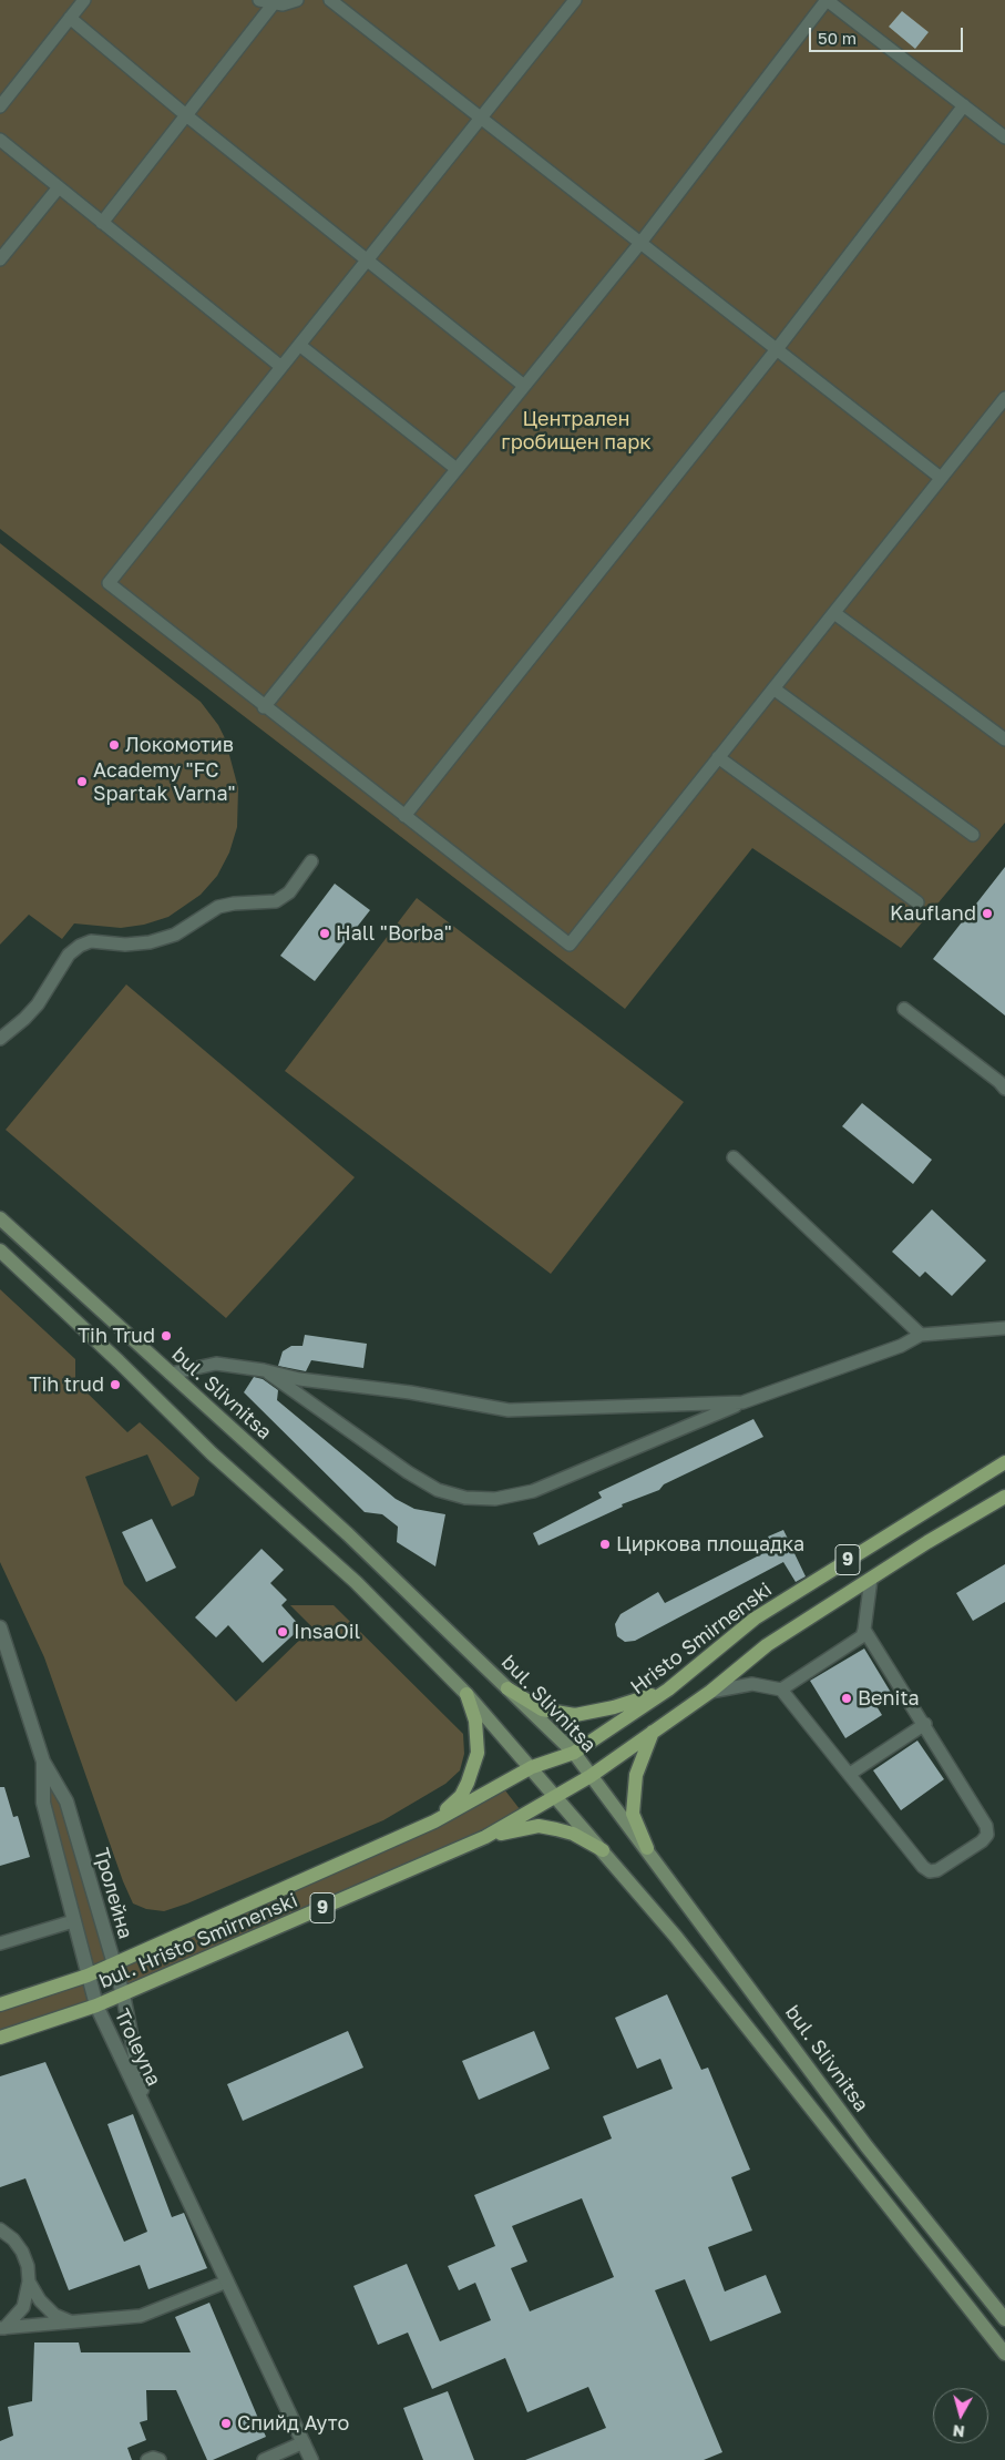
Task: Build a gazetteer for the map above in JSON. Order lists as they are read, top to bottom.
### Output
{
  "streets": {
    "main road": [
      "bul. Slivnitsa",
      "9",
      "Hristo Smirnenski",
      "bul. Hristo Smirnenski"
    ],
    "street": ["Тролейна", "Troleyna"]
  },
  "crossings": [
    ["bul. Slivnitsa", "9"],
    ["bul. Slivnitsa", "Hristo Smirnenski"],
    ["9", "bul. Hristo Smirnenski"],
    ["Hristo Smirnenski", "bul. Hristo Smirnenski"],
    ["Тролейна", "bul. Hristo Smirnenski"],
    ["Тролейна", "Troleyna"],
    ["bul. Hristo Smirnenski", "Troleyna"]
  ],
  "parks": ["Централен гробищен парк"],
  "places": [
    "Локомотив",
    "Academy \"FC Spartak Varna\"",
    "Kaufland",
    "Hall \"Borba\"",
    "Tih Trud",
    "Tih trud",
    "Циркова площадка",
    "InsaOil",
    "Benita",
    "Спийд Ауто"
  ],
  "scale_bar": "50 m",
  "north": "bottom"
}
